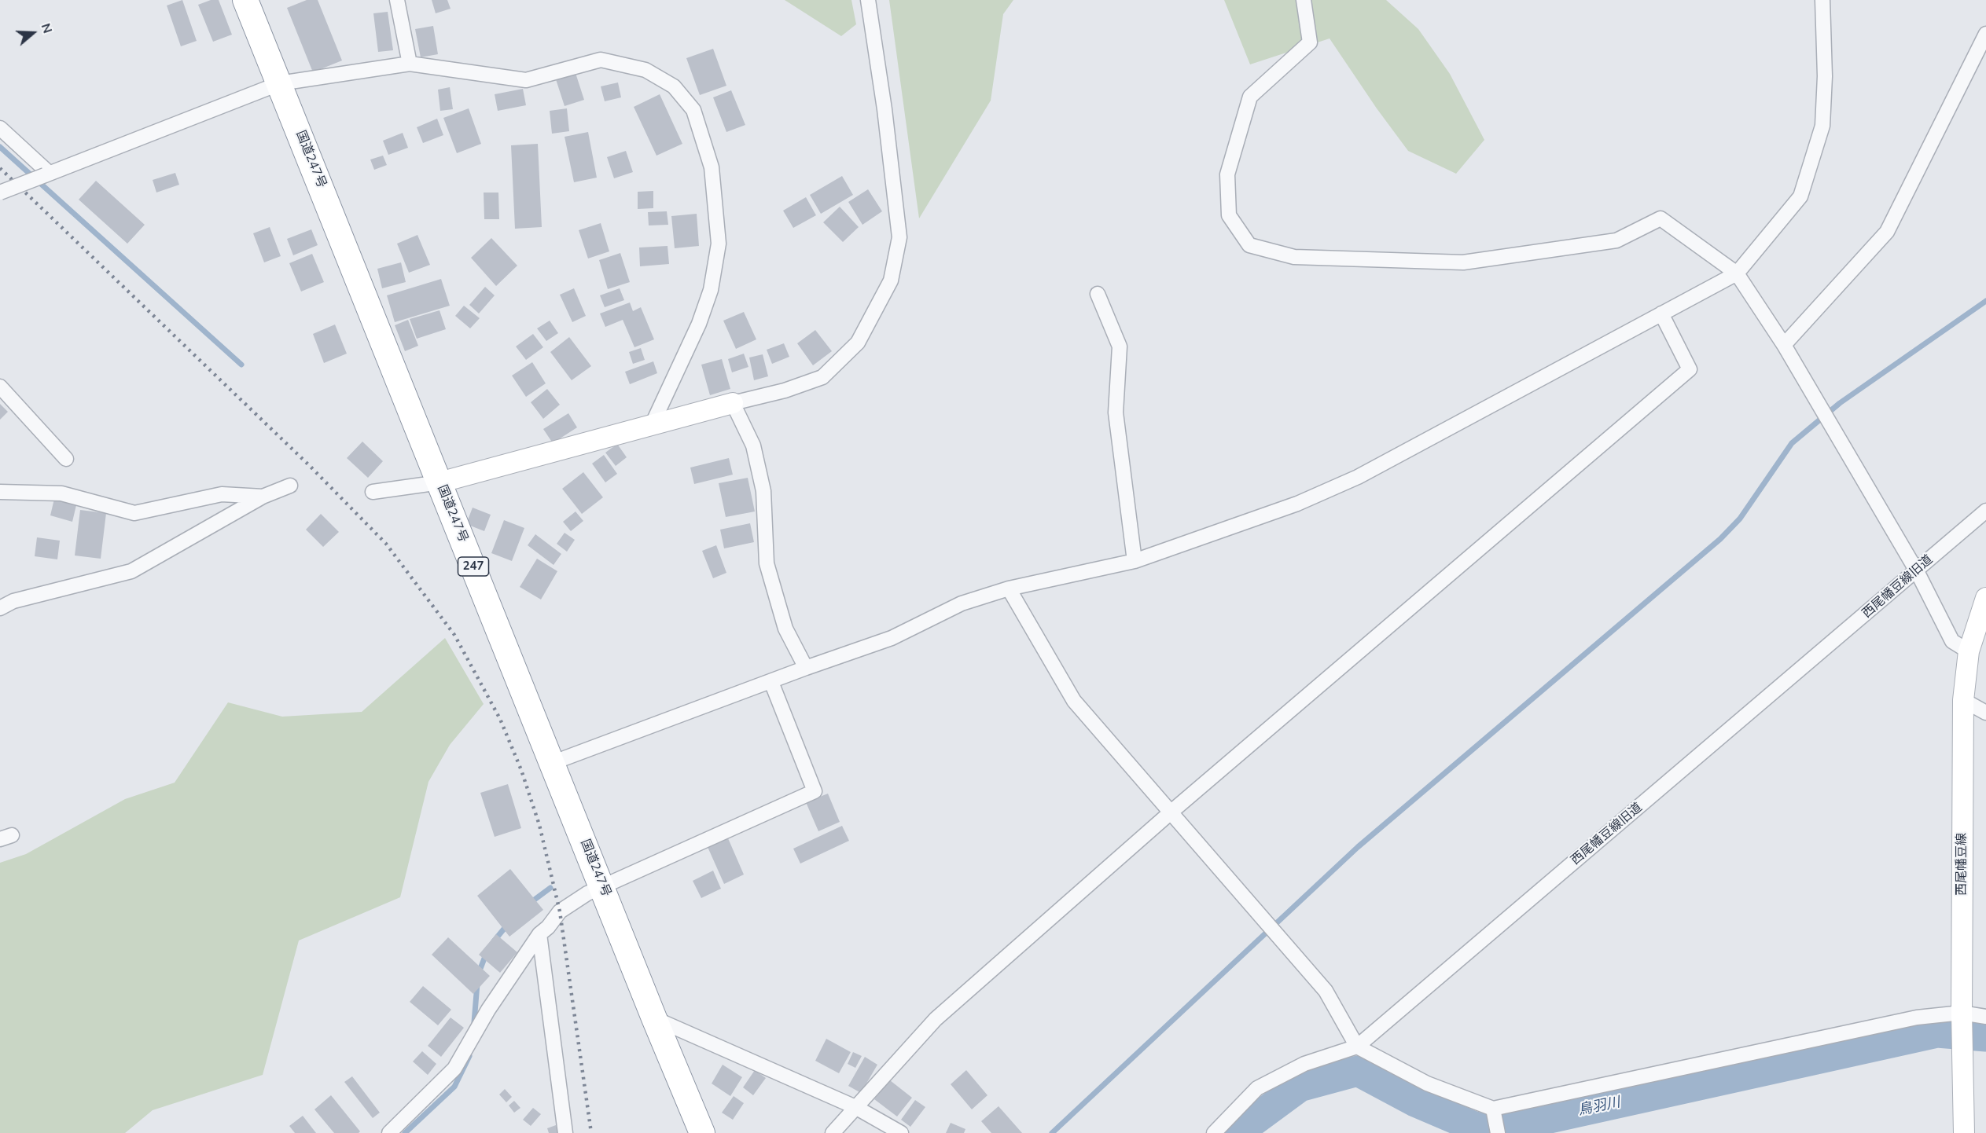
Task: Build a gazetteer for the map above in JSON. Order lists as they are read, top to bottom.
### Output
{
  "streets": {
    "highway": ["国道247号", "247"],
    "main road": ["西尾幡豆線"],
    "street": ["西尾幡豆線旧道"]
  },
  "water": ["鳥羽川"],
  "north": "right"
}
